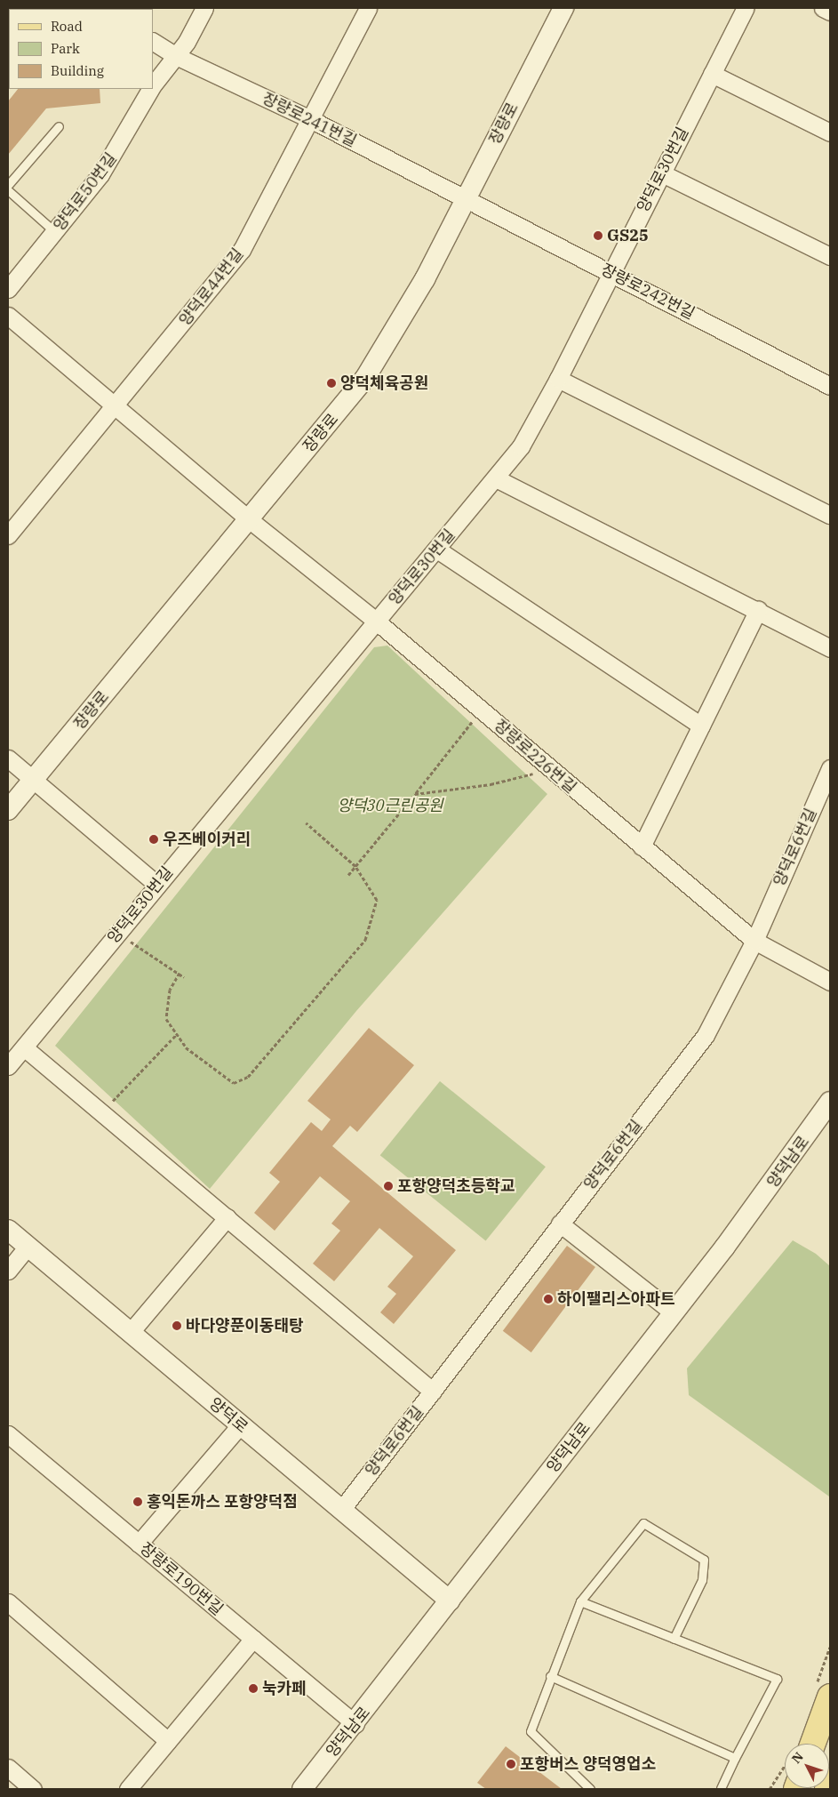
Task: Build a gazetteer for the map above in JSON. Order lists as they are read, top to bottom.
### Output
{
  "streets": {
    "street": [
      "장량로241번길",
      "장량로",
      "양덕로30번길",
      "양덕로50번길",
      "양덕로44번길",
      "장량로242번길",
      "장량로226번길",
      "양덕로6번길",
      "양덕남로",
      "양덕로",
      "장량로190번길"
    ]
  },
  "crossings": [
    ["장량로241번길", "장량로"],
    ["장량로241번길", "양덕로50번길"],
    ["장량로241번길", "양덕로44번길"],
    ["장량로241번길", "장량로242번길"],
    ["장량로", "장량로242번길"],
    ["장량로", "장량로226번길"],
    ["양덕로30번길", "장량로242번길"],
    ["양덕로30번길", "장량로226번길"],
    ["양덕로44번길", "장량로226번길"],
    ["장량로226번길", "양덕로6번길"],
    ["양덕로6번길", "양덕로"],
    ["양덕남로", "양덕로"],
    ["양덕남로", "장량로190번길"]
  ],
  "parks": ["양덕30근린공원"],
  "places": [
    "GS25",
    "양덕체육공원",
    "우즈베이커리",
    "포항양덕초등학교",
    "하이팰리스아파트",
    "바다양푼이동태탕",
    "홍익돈까스 포항양덕점",
    "눅카페",
    "포항버스 양덕영업소"
  ],
  "legend": ["Road", "Park", "Building"],
  "north": "top left"
}
